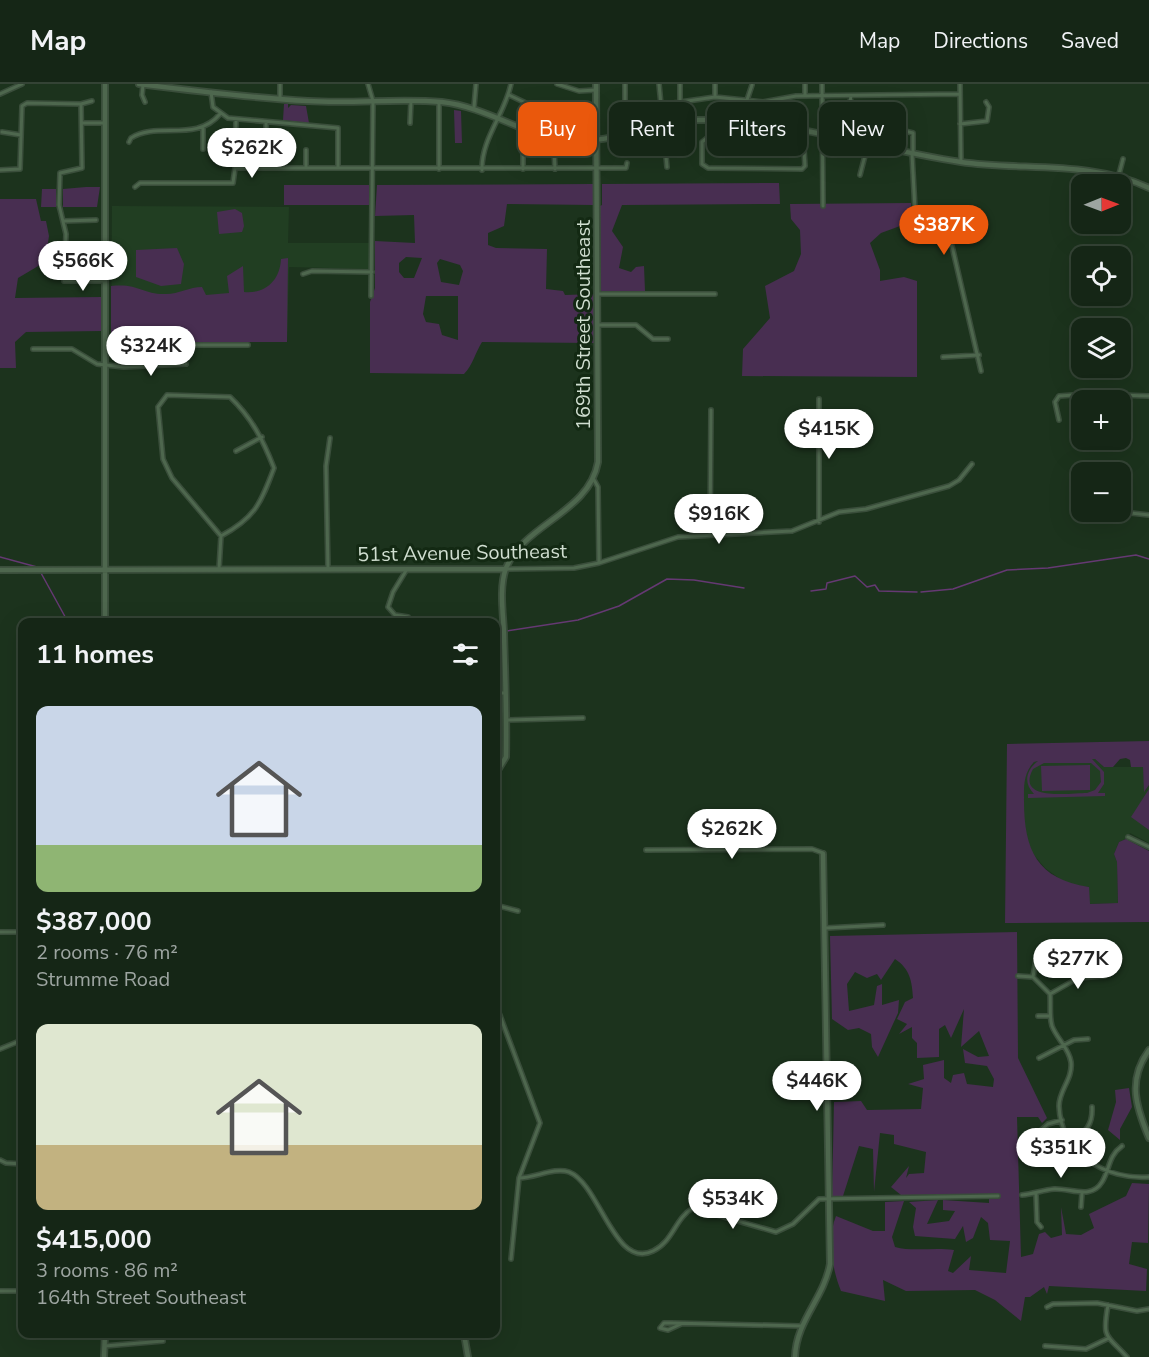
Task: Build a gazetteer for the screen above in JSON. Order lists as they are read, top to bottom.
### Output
{
  "streets": {
    "street": ["169th Street Southeast", "51st Avenue Southeast"]
  },
  "crossings": [
    ["169th Street Southeast", "51st Avenue Southeast"]
  ],
  "north": "right",
  "page": {
    "header": "Map",
    "nav": ["Map", "Directions", "Saved"],
    "chip": [
      "Buy",
      "Rent",
      "Filters",
      "New"
    ],
    "price": [
      "$262K",
      "$387K",
      "$566K",
      "$324K",
      "$415K",
      "$916K",
      "$262K",
      "$277K",
      "$446K",
      "$351K",
      "$534K"
    ],
    "map_buttons": ["+", "−"],
    "heading": "11 homes",
    "list": [
      {
        "name": "$387,000",
        "note": "2 rooms · 76 m² · Strumme Road"
      },
      {
        "name": "$415,000",
        "note": "3 rooms · 86 m² · 164th Street Southeast"
      }
    ]
  }
}
